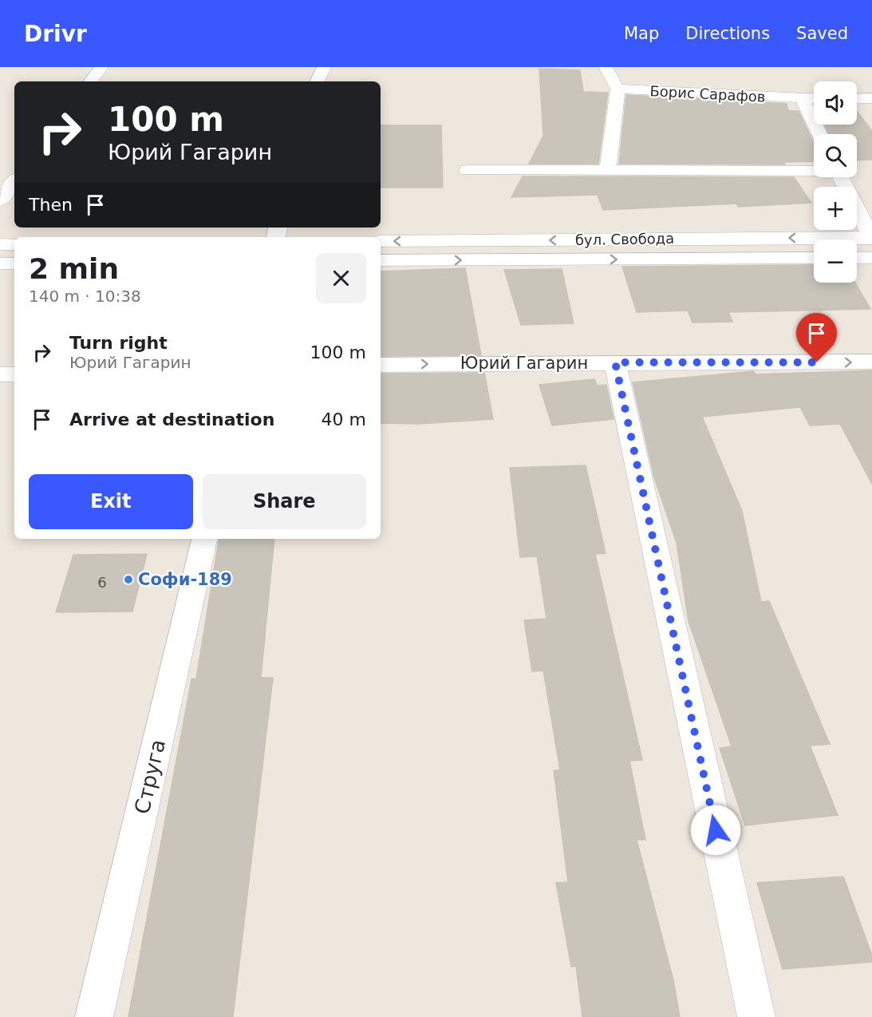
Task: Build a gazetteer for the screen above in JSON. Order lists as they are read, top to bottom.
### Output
{
  "streets": {
    "street": [
      "Борис Сарафов",
      "бул. Свобода",
      "Юрий Гагарин",
      "Струга"
    ]
  },
  "places": ["Софи-189"],
  "house_numbers": ["6"],
  "page": {
    "header": "Drivr",
    "nav": ["Map", "Directions", "Saved"],
    "map_buttons": ["+", "−"],
    "turn": ["100 m", "Юрий Гагарин"],
    "then": "Then",
    "heading": ["2 min", "140 m · 10:38"],
    "list": [
      {
        "name": "Turn right",
        "note": "Юрий Гагарин",
        "value": "100 m"
      },
      {
        "name": "Arrive at destination",
        "value": "40 m"
      }
    ],
    "buttons": ["Exit", "Share"]
  }
}
